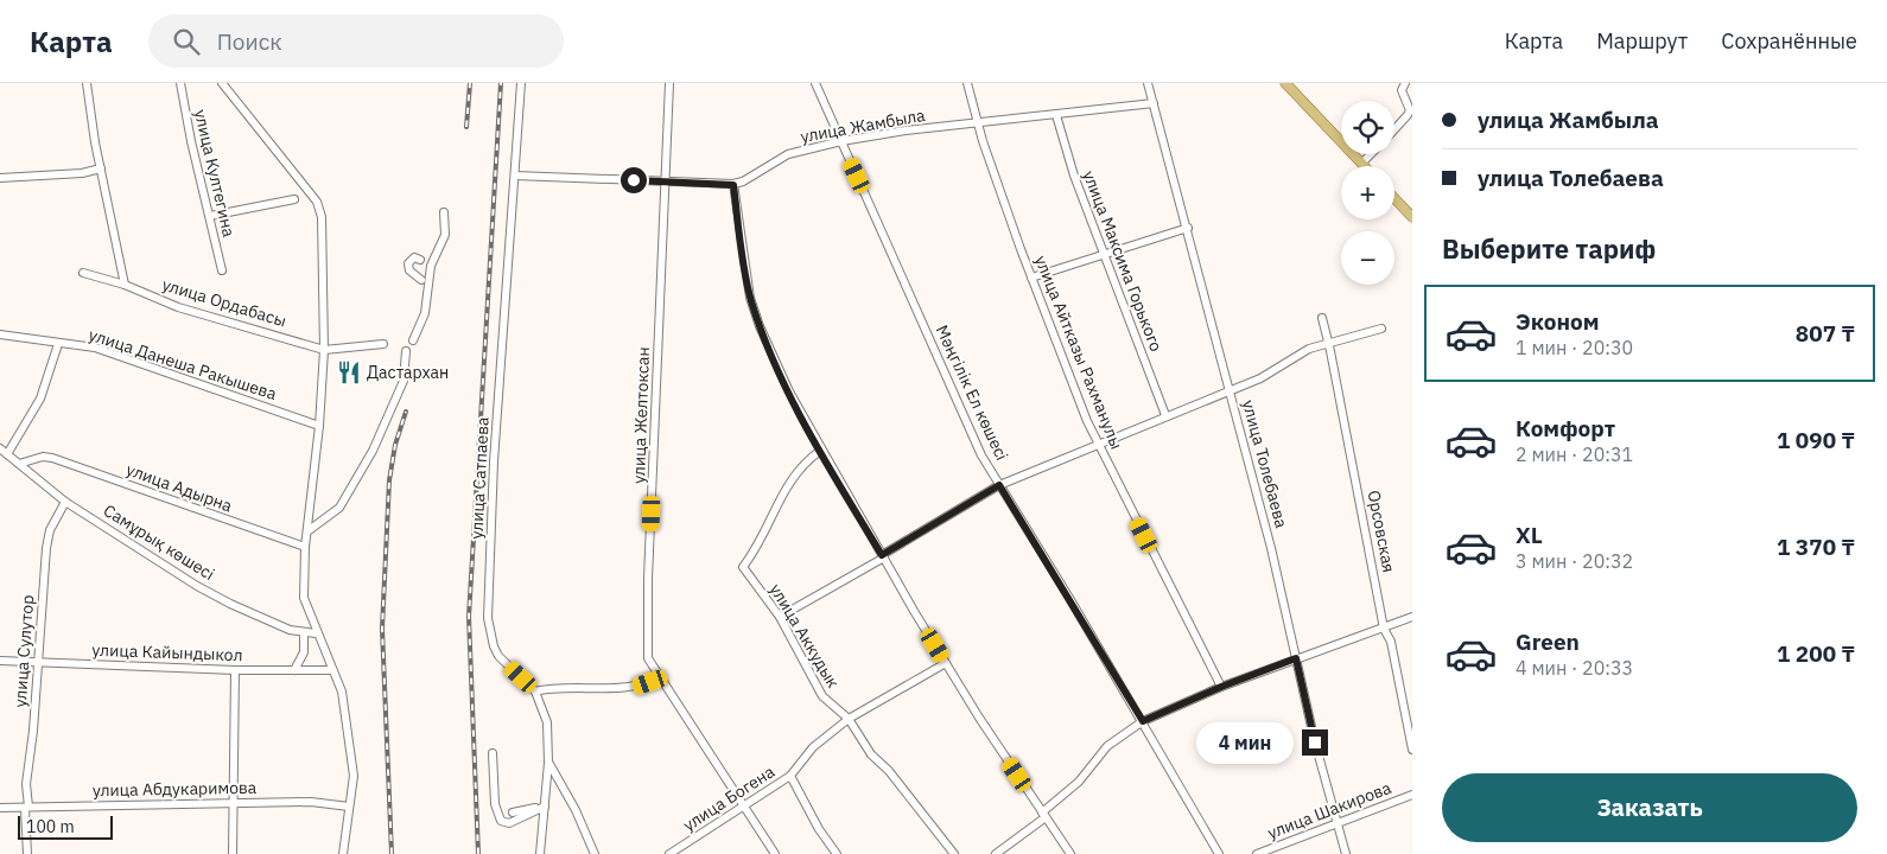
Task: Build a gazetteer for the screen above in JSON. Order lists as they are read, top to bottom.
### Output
{
  "streets": {
    "street": [
      "улица Жамбыла",
      "улица Култегина",
      "улица Максима Горького",
      "улица Ордабасы",
      "улица Айтказы Рахманулы",
      "улица Данеша Ракышева",
      "Мәңгілік Ел көшесі",
      "улица Желтоксан",
      "улица Толебаева",
      "улица Сатпаева",
      "улица Адырна",
      "Орсовская",
      "Самұрық көшесі",
      "улица Аккудык",
      "улица Сулутор",
      "улица Кайындыкол",
      "улица Абдукаримова",
      "улица Богена",
      "улица Шакирова"
    ]
  },
  "crossings": [
    ["улица Жамбыла", "улица Максима Горького"],
    ["улица Жамбыла", "улица Айтказы Рахманулы"],
    ["улица Жамбыла", "Мәңгілік Ел көшесі"],
    ["улица Жамбыла", "улица Толебаева"],
    ["улица Желтоксан", "улица Богена"],
    ["улица Толебаева", "улица Шакирова"],
    ["улица Адырна", "Самұрық көшесі"],
    ["Самұрық көшесі", "улица Сулутор"],
    ["улица Аккудык", "улица Богена"],
    ["улица Сулутор", "улица Кайындыкол"],
    ["улица Сулутор", "улица Абдукаримова"]
  ],
  "places": {
    "restaurant": ["Дастархан"]
  },
  "scale_bar": "100 m",
  "page": {
    "header": "Карта",
    "search": "Поиск",
    "nav": ["Карта", "Маршрут", "Сохранённые"],
    "banner": ["улица Жамбыла", "улица Толебаева"],
    "map_buttons": ["+", "−"],
    "heading": "Выберите тариф",
    "list": [
      {
        "name": "Эконом",
        "note": "1 мин · 20:30",
        "value": "807 ₸"
      },
      {
        "name": "Комфорт",
        "note": "2 мин · 20:31",
        "value": "1 090 ₸"
      },
      {
        "name": "XL",
        "note": "3 мин · 20:32",
        "value": "1 370 ₸"
      },
      {
        "name": "Green",
        "note": "4 мин · 20:33",
        "value": "1 200 ₸"
      }
    ],
    "bubble": "4 мин",
    "buttons": "Заказать",
    "scale": "100 m"
  }
}
